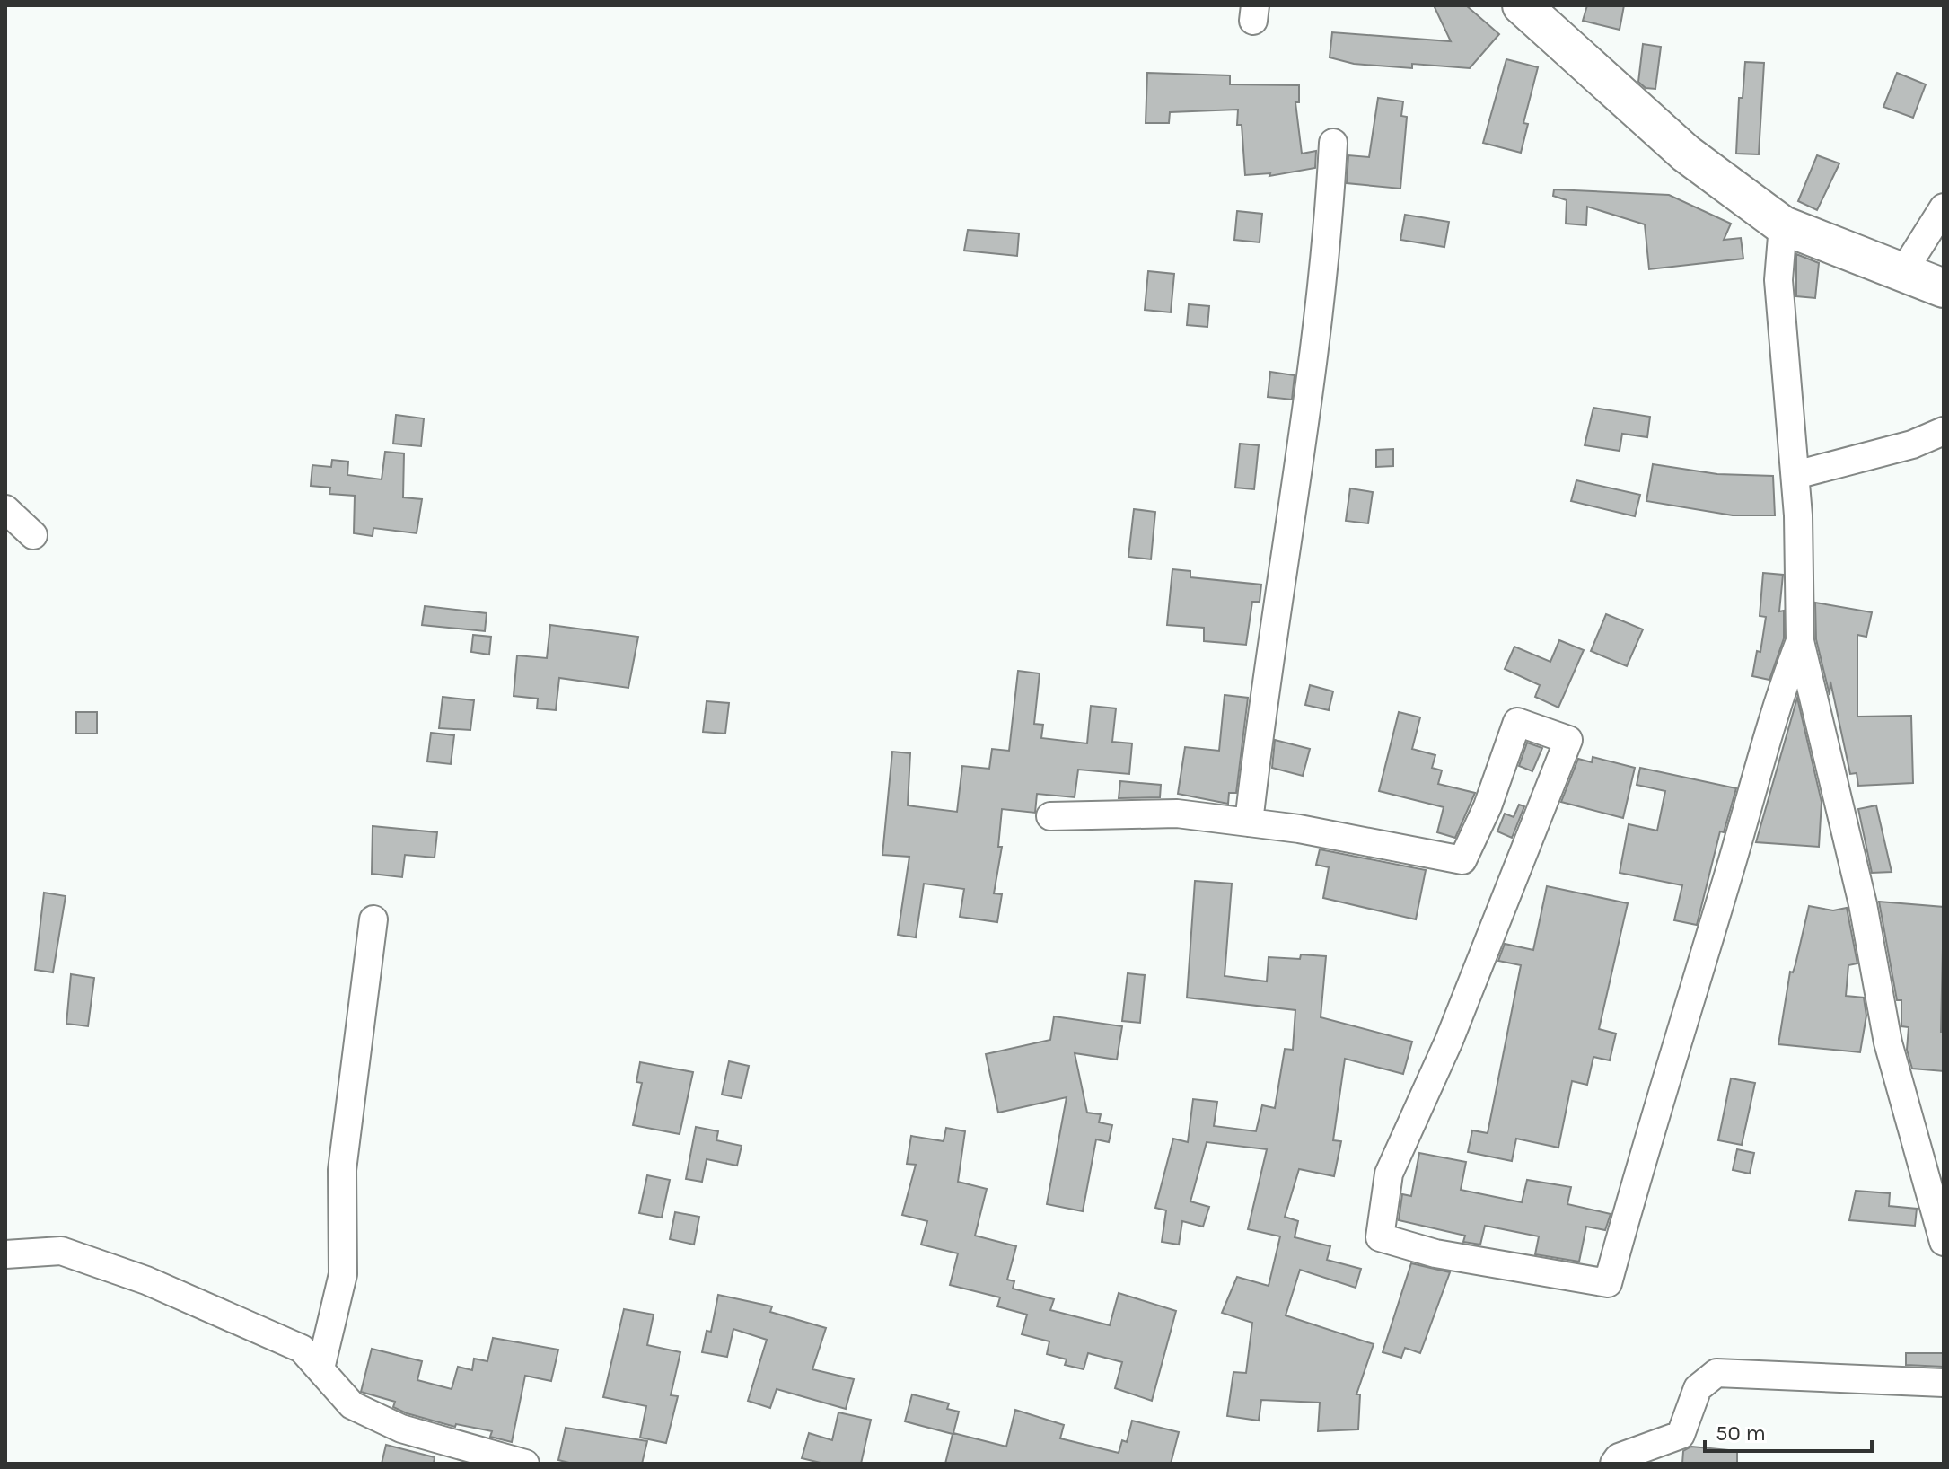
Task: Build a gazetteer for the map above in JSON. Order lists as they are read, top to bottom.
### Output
{
  "scale_bar": "50 m"
}
